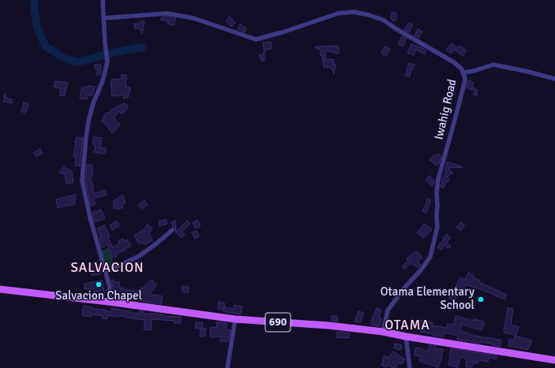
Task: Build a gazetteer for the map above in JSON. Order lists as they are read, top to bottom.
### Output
{
  "streets": {
    "main road": ["690"],
    "street": ["Iwahig Road"]
  },
  "crossings": [
    ["Iwahig Road", "690"]
  ],
  "districts": ["SALVACION", "OTAMA"],
  "places": ["Salvacion Chapel", "Otama Elementary School"]
}
